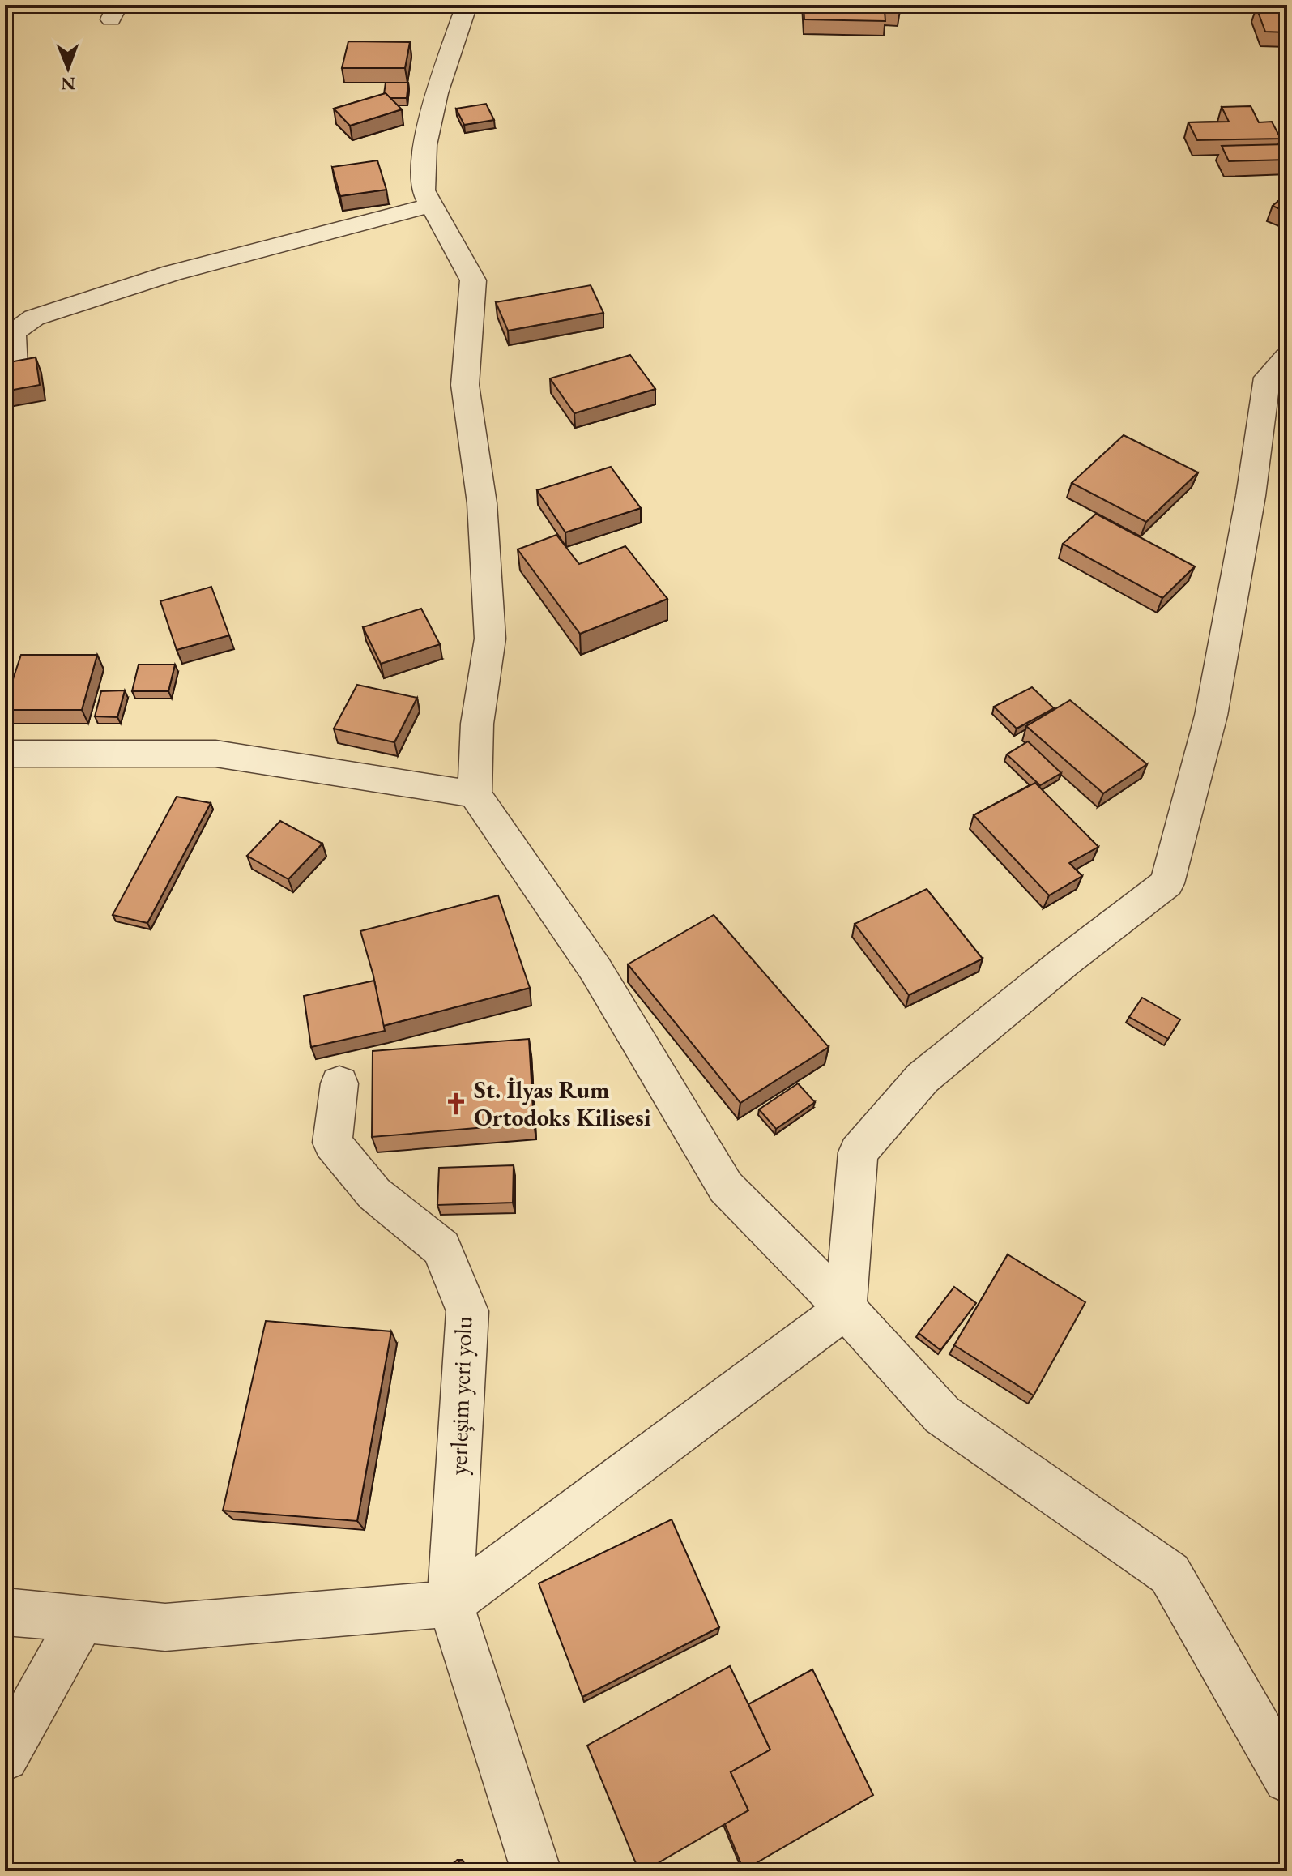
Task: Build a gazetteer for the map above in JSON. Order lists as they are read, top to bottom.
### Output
{
  "streets": {
    "street": ["yerleşim yeri yolu"]
  },
  "places": {
    "church": ["St. İlyas Rum Ortodoks Kilisesi"]
  },
  "north": "bottom"
}
